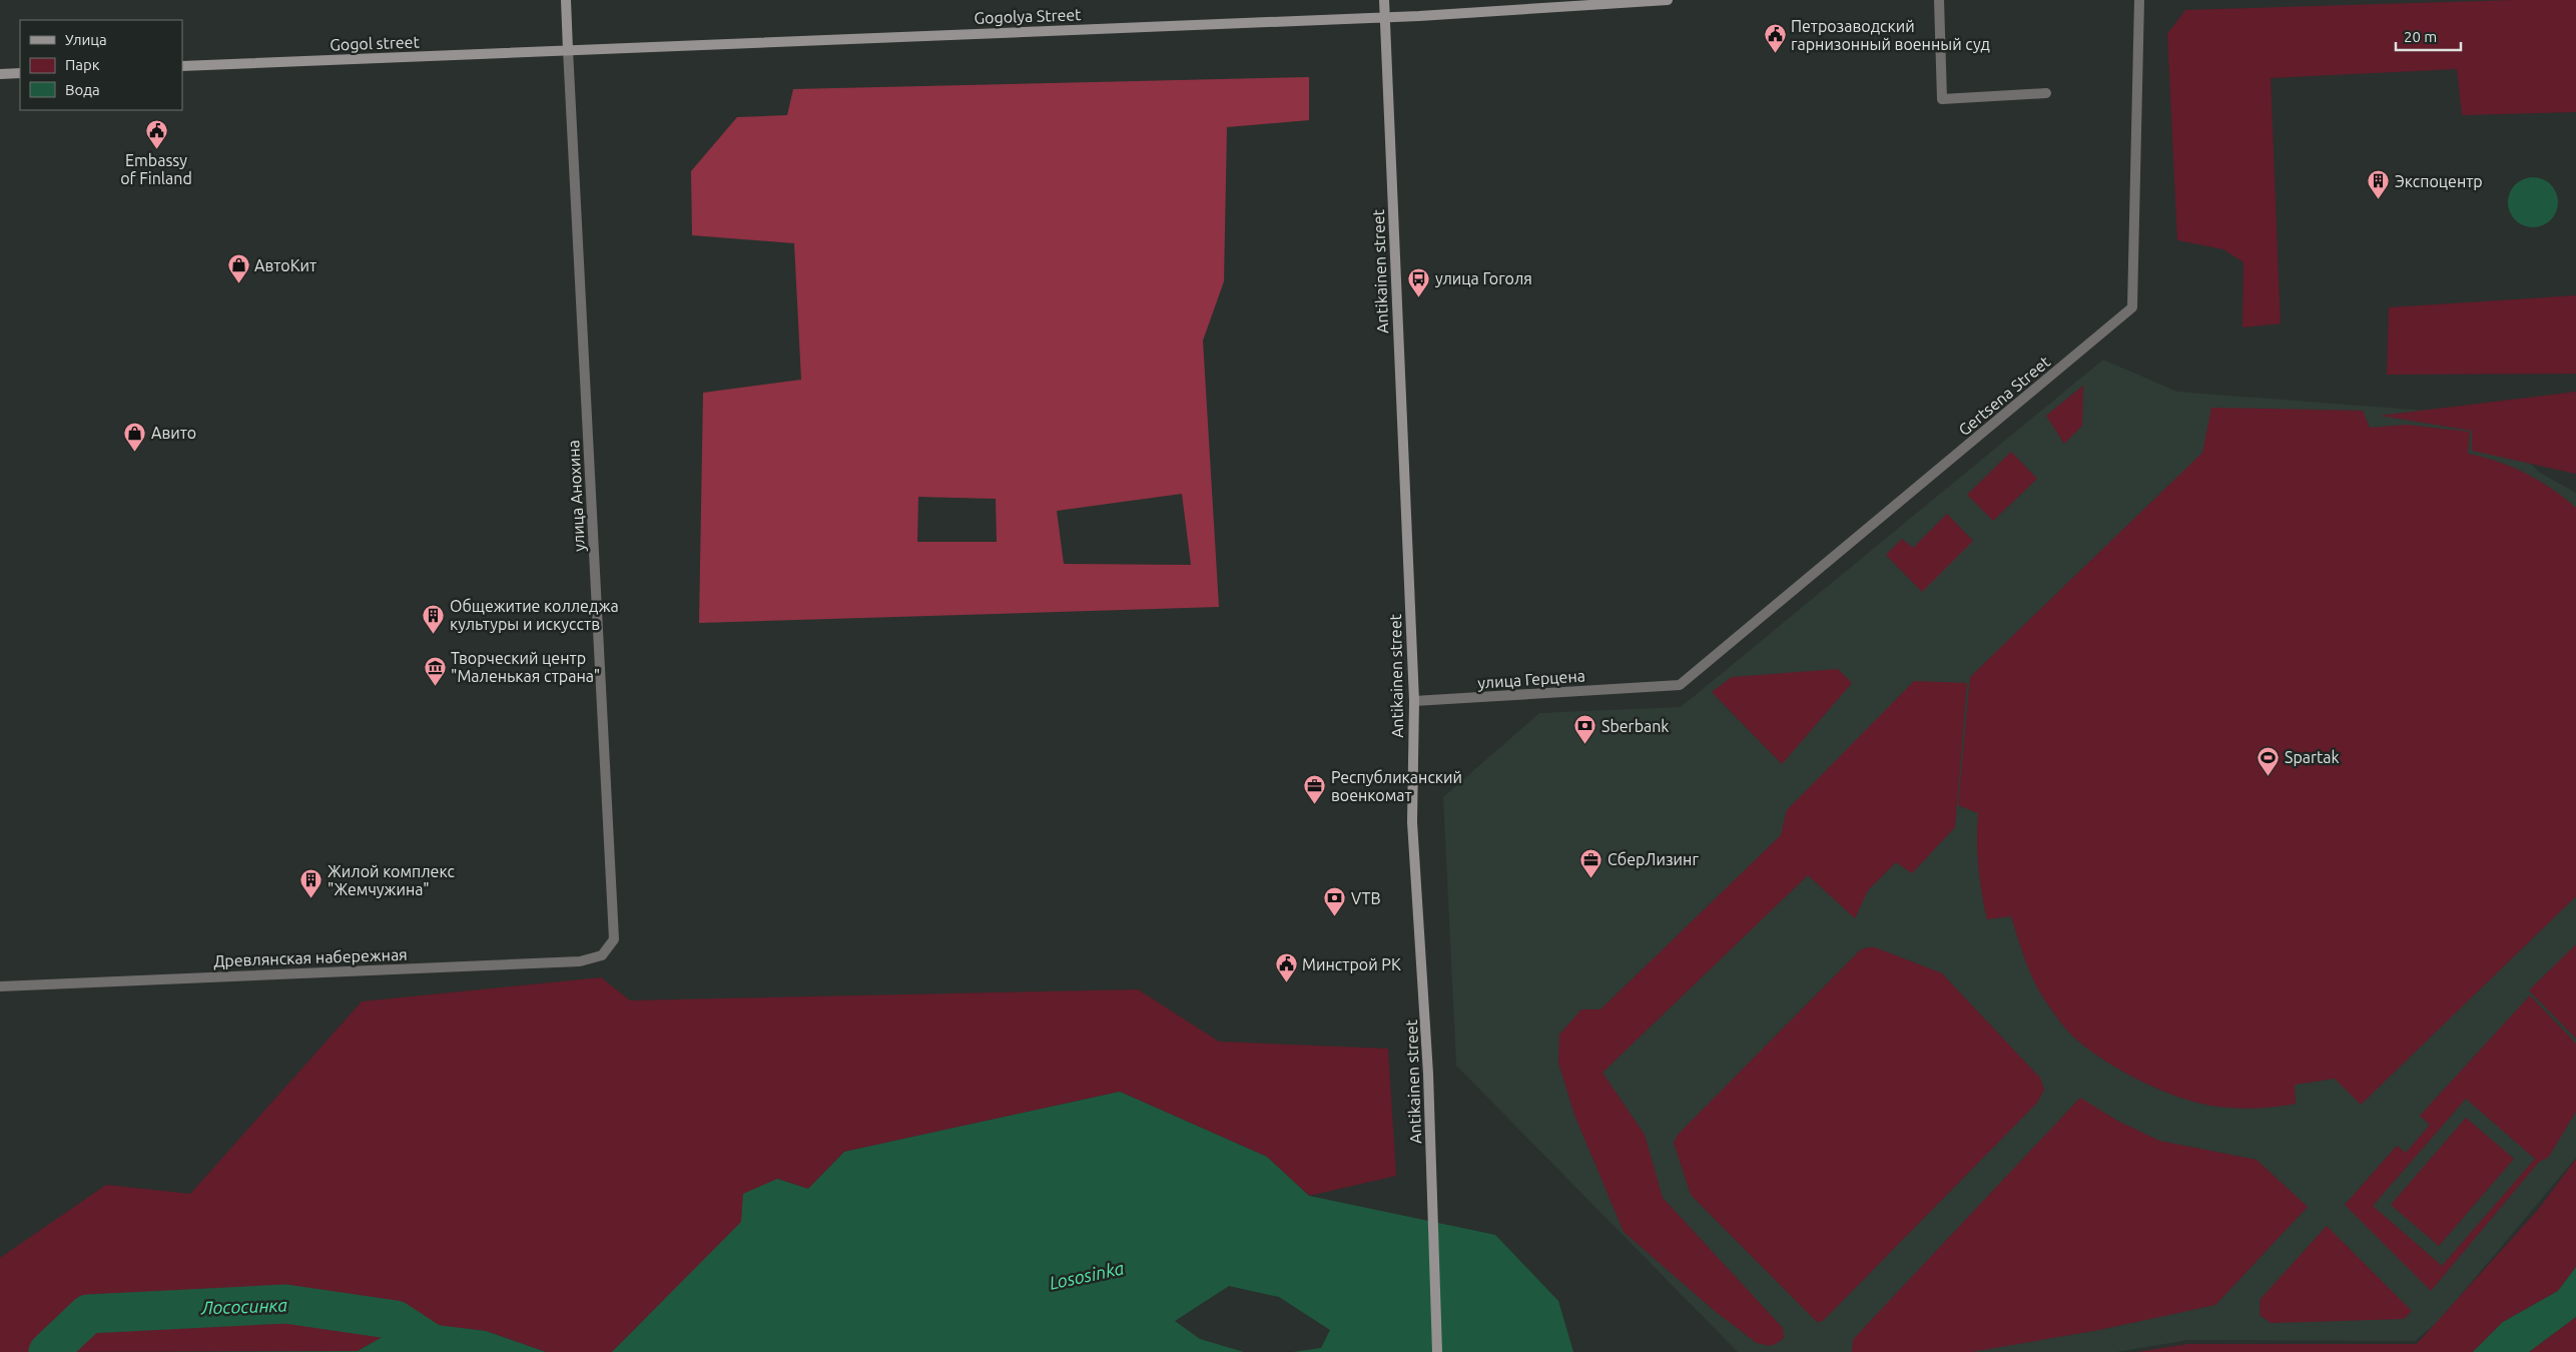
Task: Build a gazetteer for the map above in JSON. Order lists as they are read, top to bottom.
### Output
{
  "streets": {
    "main road": ["Gogolya Street", "Gogol street", "Antikainen street"],
    "street": [
      "Gertsena Street",
      "улица Анохина",
      "улица Герцена",
      "Древлянская набережная"
    ]
  },
  "crossings": [
    ["Gogolya Street", "Gogol street"],
    ["Gogolya Street", "Antikainen street"],
    ["Gogolya Street", "улица Анохина"],
    ["Gogol street", "улица Анохина"],
    ["Antikainen street", "улица Герцена"],
    ["Gertsena Street", "улица Герцена"],
    ["улица Анохина", "Древлянская набережная"]
  ],
  "water": ["Lososinka", "Лососинка"],
  "places": {
    "public building": ["Петрозаводский гарнизонный военный суд", "Embassy of Finland", "Минстрой РК"],
    "building": ["Экспоцентр", "Общежитие колледжа культуры и искусств", "Жилой комплекс \"Жемчужина\""],
    "shop": ["АвтоКит", "Авито"],
    "bus stop": ["улица Гоголя"],
    "museum": ["Творческий центр \"Маленькая страна\""],
    "bank": ["Sberbank", "VTB"],
    "sports": ["Spartak"],
    "office": ["Республиканский военкомат", "СберЛизинг"]
  },
  "legend": ["Улица", "Парк", "Вода"],
  "scale_bar": "20 m"
}
